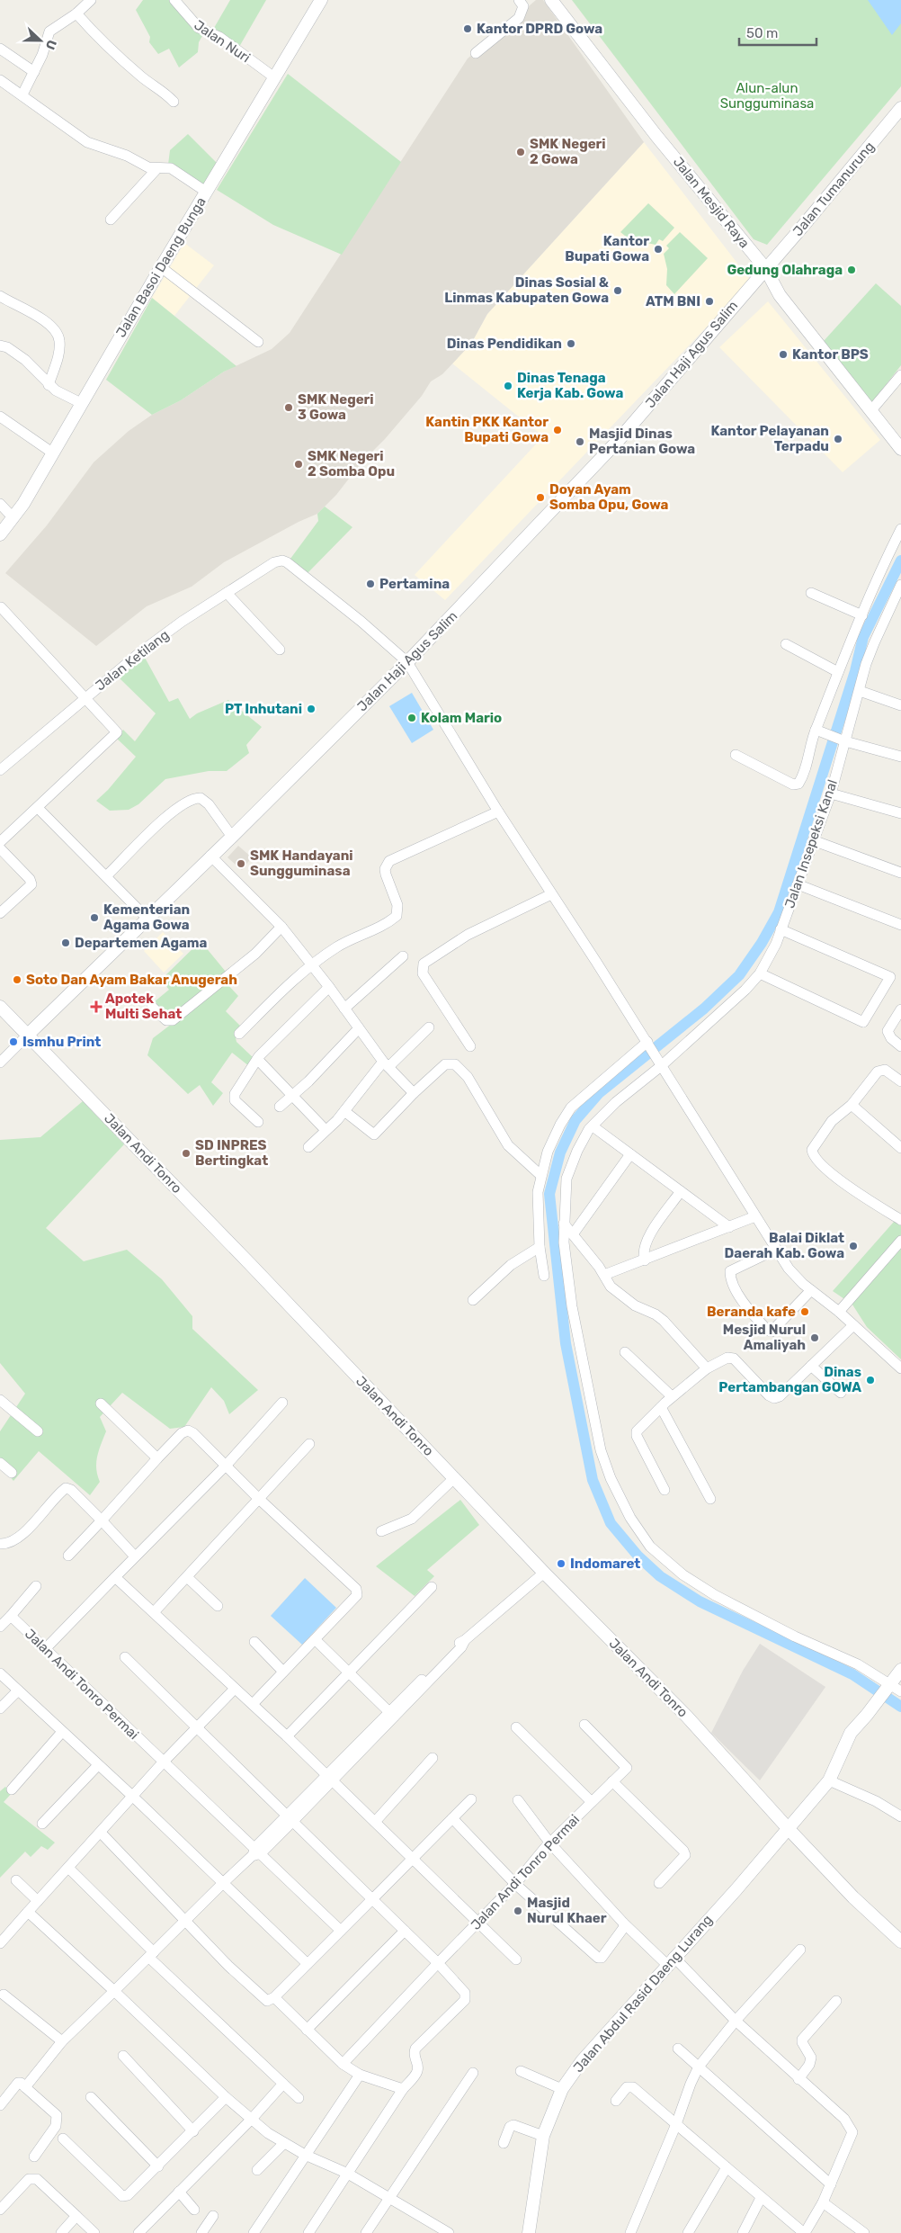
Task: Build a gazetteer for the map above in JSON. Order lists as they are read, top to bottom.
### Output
{
  "streets": {
    "street": [
      "Jalan Nuri",
      "Jalan Tumanurung",
      "Jalan Mesjid Raya",
      "Jalan Basoi Daeng Bunga",
      "Jalan Haji Agus Salim",
      "Jalan Ketilang",
      "Jalan Insepeksi Kanal",
      "Jalan Andi Tonro",
      "Jalan Andi Tonro Permai",
      "Jalan Abdul Rasid Daeng Lurang"
    ]
  },
  "crossings": [
    ["Jalan Nuri", "Jalan Basoi Daeng Bunga"],
    ["Jalan Tumanurung", "Jalan Mesjid Raya"],
    ["Jalan Tumanurung", "Jalan Haji Agus Salim"],
    ["Jalan Mesjid Raya", "Jalan Haji Agus Salim"],
    ["Jalan Haji Agus Salim", "Jalan Ketilang"],
    ["Jalan Haji Agus Salim", "Jalan Andi Tonro"],
    ["Jalan Insepeksi Kanal", "Jalan Abdul Rasid Daeng Lurang"],
    ["Jalan Andi Tonro", "Jalan Abdul Rasid Daeng Lurang"]
  ],
  "parks": ["Alun-alun Sungguminasa"],
  "places": {
    "other": [
      "Kantor DPRD Gowa",
      "SMK Negeri 2 Gowa",
      "Kantor Bupati Gowa",
      "Gedung Olahraga",
      "Dinas Sosial & Linmas Kabupaten Gowa",
      "ATM BNI",
      "Dinas Pendidikan",
      "Kantor BPS",
      "Dinas Tenaga Kerja Kab. Gowa",
      "SMK Negeri 3 Gowa",
      "Kantin PKK Kantor Bupati Gowa",
      "Kantor Pelayanan Terpadu",
      "Masjid Dinas Pertanian Gowa",
      "SMK Negeri 2 Somba Opu",
      "Doyan Ayam Somba Opu, Gowa",
      "Pertamina",
      "PT Inhutani",
      "Kolam Mario",
      "SMK Handayani Sungguminasa",
      "Kementerian Agama Gowa",
      "Departemen Agama",
      "Soto Dan Ayam Bakar Anugerah",
      "Ismhu Print",
      "SD INPRES Bertingkat",
      "Balai Diklat Daerah Kab. Gowa",
      "Beranda kafe",
      "Mesjid Nurul Amaliyah",
      "Dinas Pertambangan GOWA",
      "Indomaret",
      "Masjid Nurul Khaer"
    ],
    "health": ["Apotek Multi Sehat"]
  },
  "scale_bar": "50 m",
  "north": "right"
}
